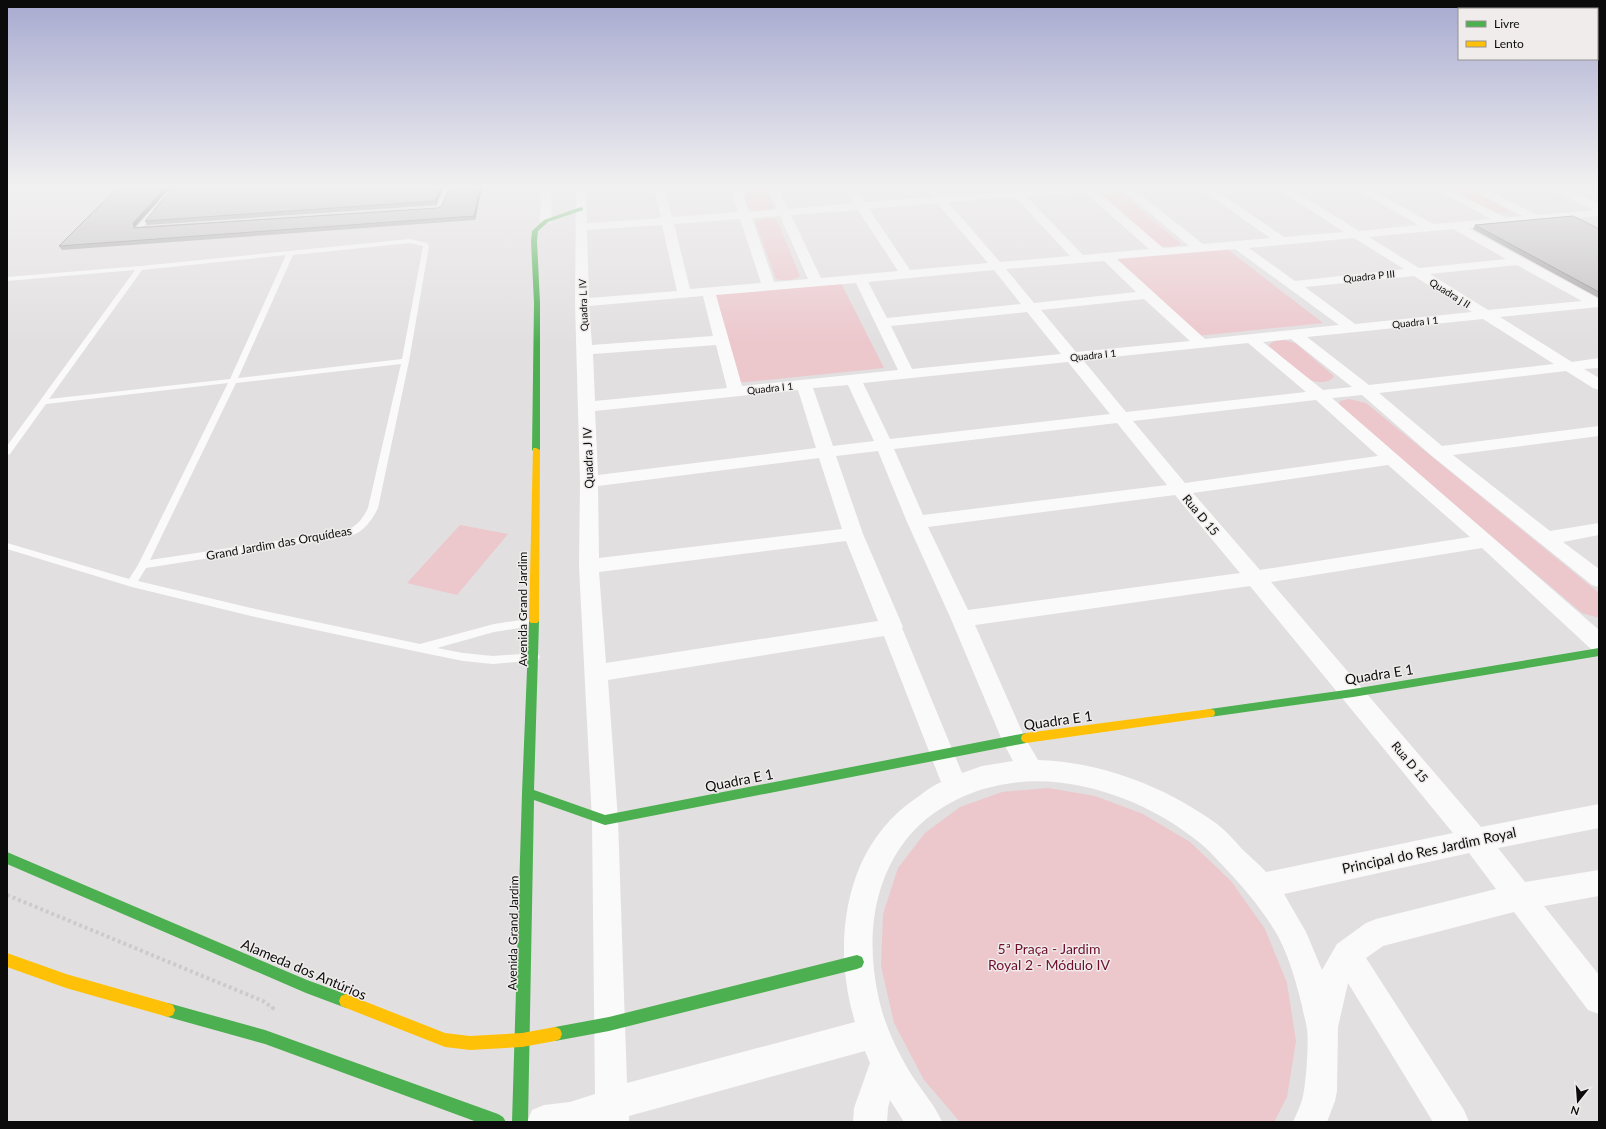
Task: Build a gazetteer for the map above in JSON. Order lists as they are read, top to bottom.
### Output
{
  "streets": {
    "street": [
      "Quadra P III",
      "Quadra j II",
      "Quadra L IV",
      "Quadra I 1",
      "Quadra J IV",
      "Rua D 15",
      "Avenida Grand Jardim",
      "Quadra E 1",
      "Principal do Res Jardim Royal",
      "Alameda dos Antúrios"
    ],
    "lane": ["Grand Jardim das Orquídeas"]
  },
  "crossings": [
    ["Quadra P III", "Quadra j II"],
    ["Quadra j II", "Quadra I 1"],
    ["Quadra L IV", "Quadra J IV"],
    ["Quadra I 1", "Quadra J IV"],
    ["Quadra I 1", "Rua D 15"],
    ["Quadra J IV", "Quadra E 1"],
    ["Quadra J IV", "Alameda dos Antúrios"],
    ["Rua D 15", "Quadra E 1"],
    ["Rua D 15", "Principal do Res Jardim Royal"],
    ["Avenida Grand Jardim", "Alameda dos Antúrios"]
  ],
  "parks": ["5ª Praça - Jardim Royal 2 - Módulo IV"],
  "legend": ["Livre", "Lento"],
  "north": "bottom"
}
